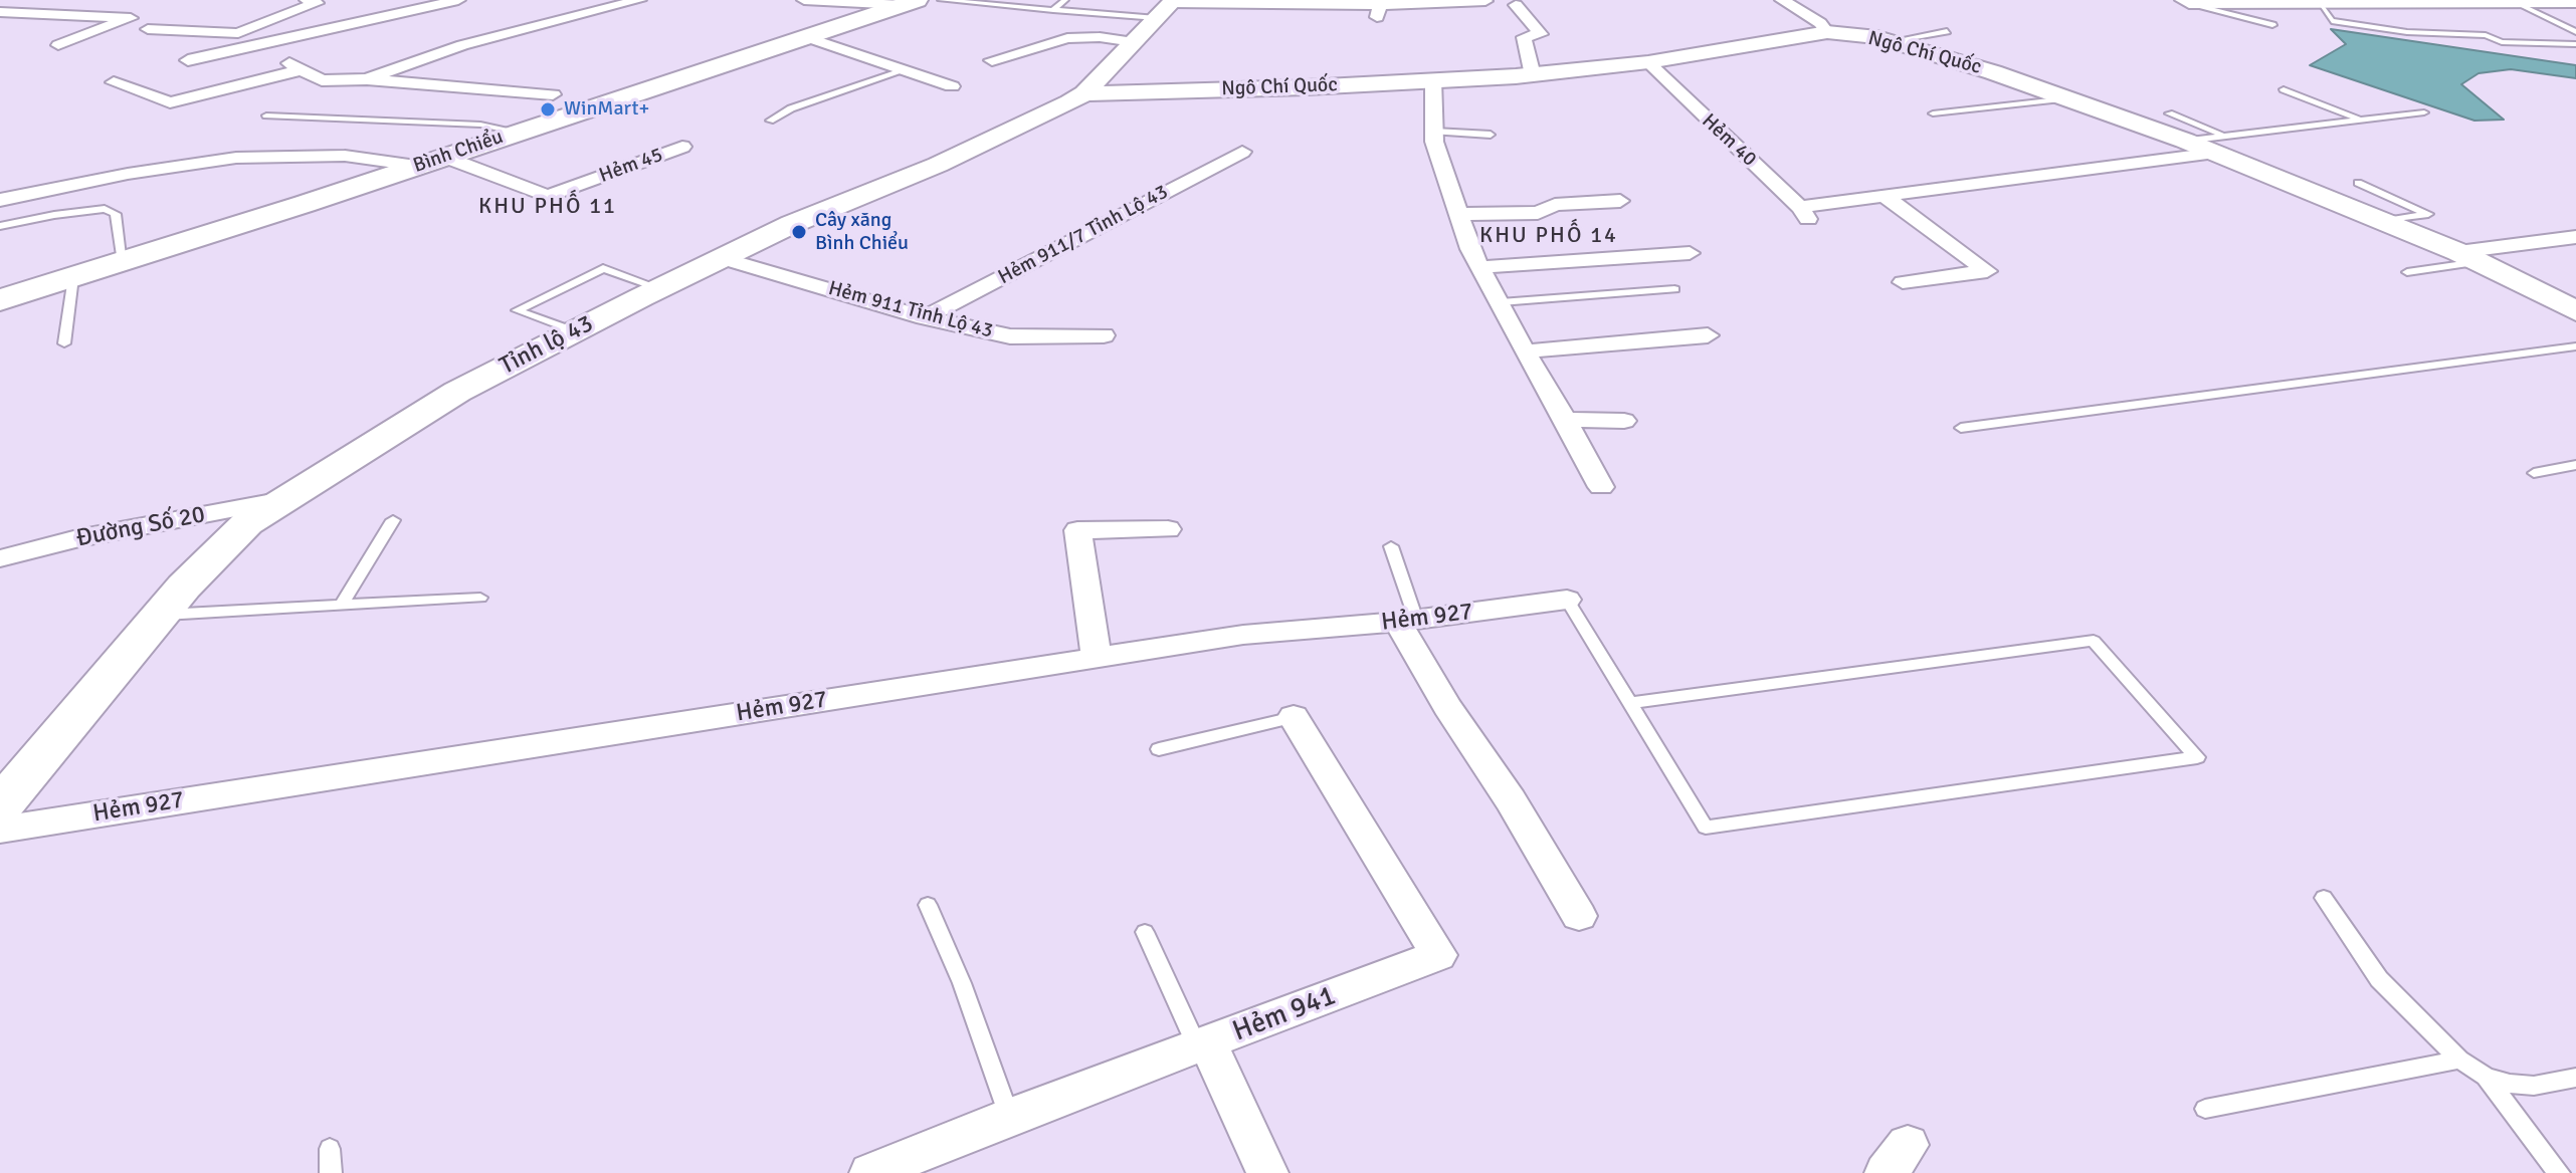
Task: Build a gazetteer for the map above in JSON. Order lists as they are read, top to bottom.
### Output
{
  "streets": {
    "main road": ["Ngô Chí Quốc", "Bình Chiểu", "Tỉnh lộ 43"],
    "street": [
      "Hẻm 40",
      "Hẻm 45",
      "Hẻm 911/7 Tỉnh Lộ 43",
      "Hẻm 911 Tỉnh Lộ 43",
      "Đường Số 20",
      "Hẻm 927",
      "Hẻm 941"
    ]
  },
  "crossings": [
    ["Ngô Chí Quốc", "Hẻm 40"],
    ["Ngô Chí Quốc", "Tỉnh lộ 43"],
    ["Bình Chiểu", "Hẻm 45"],
    ["Hẻm 911/7 Tỉnh Lộ 43", "Hẻm 911 Tỉnh Lộ 43"],
    ["Hẻm 911 Tỉnh Lộ 43", "Tỉnh lộ 43"],
    ["Tỉnh lộ 43", "Đường Số 20"]
  ],
  "districts": ["KHU PHỐ 11", "KHU PHỐ 14"],
  "places": ["WinMart+", "Cây xăng Bình Chiểu"]
}
